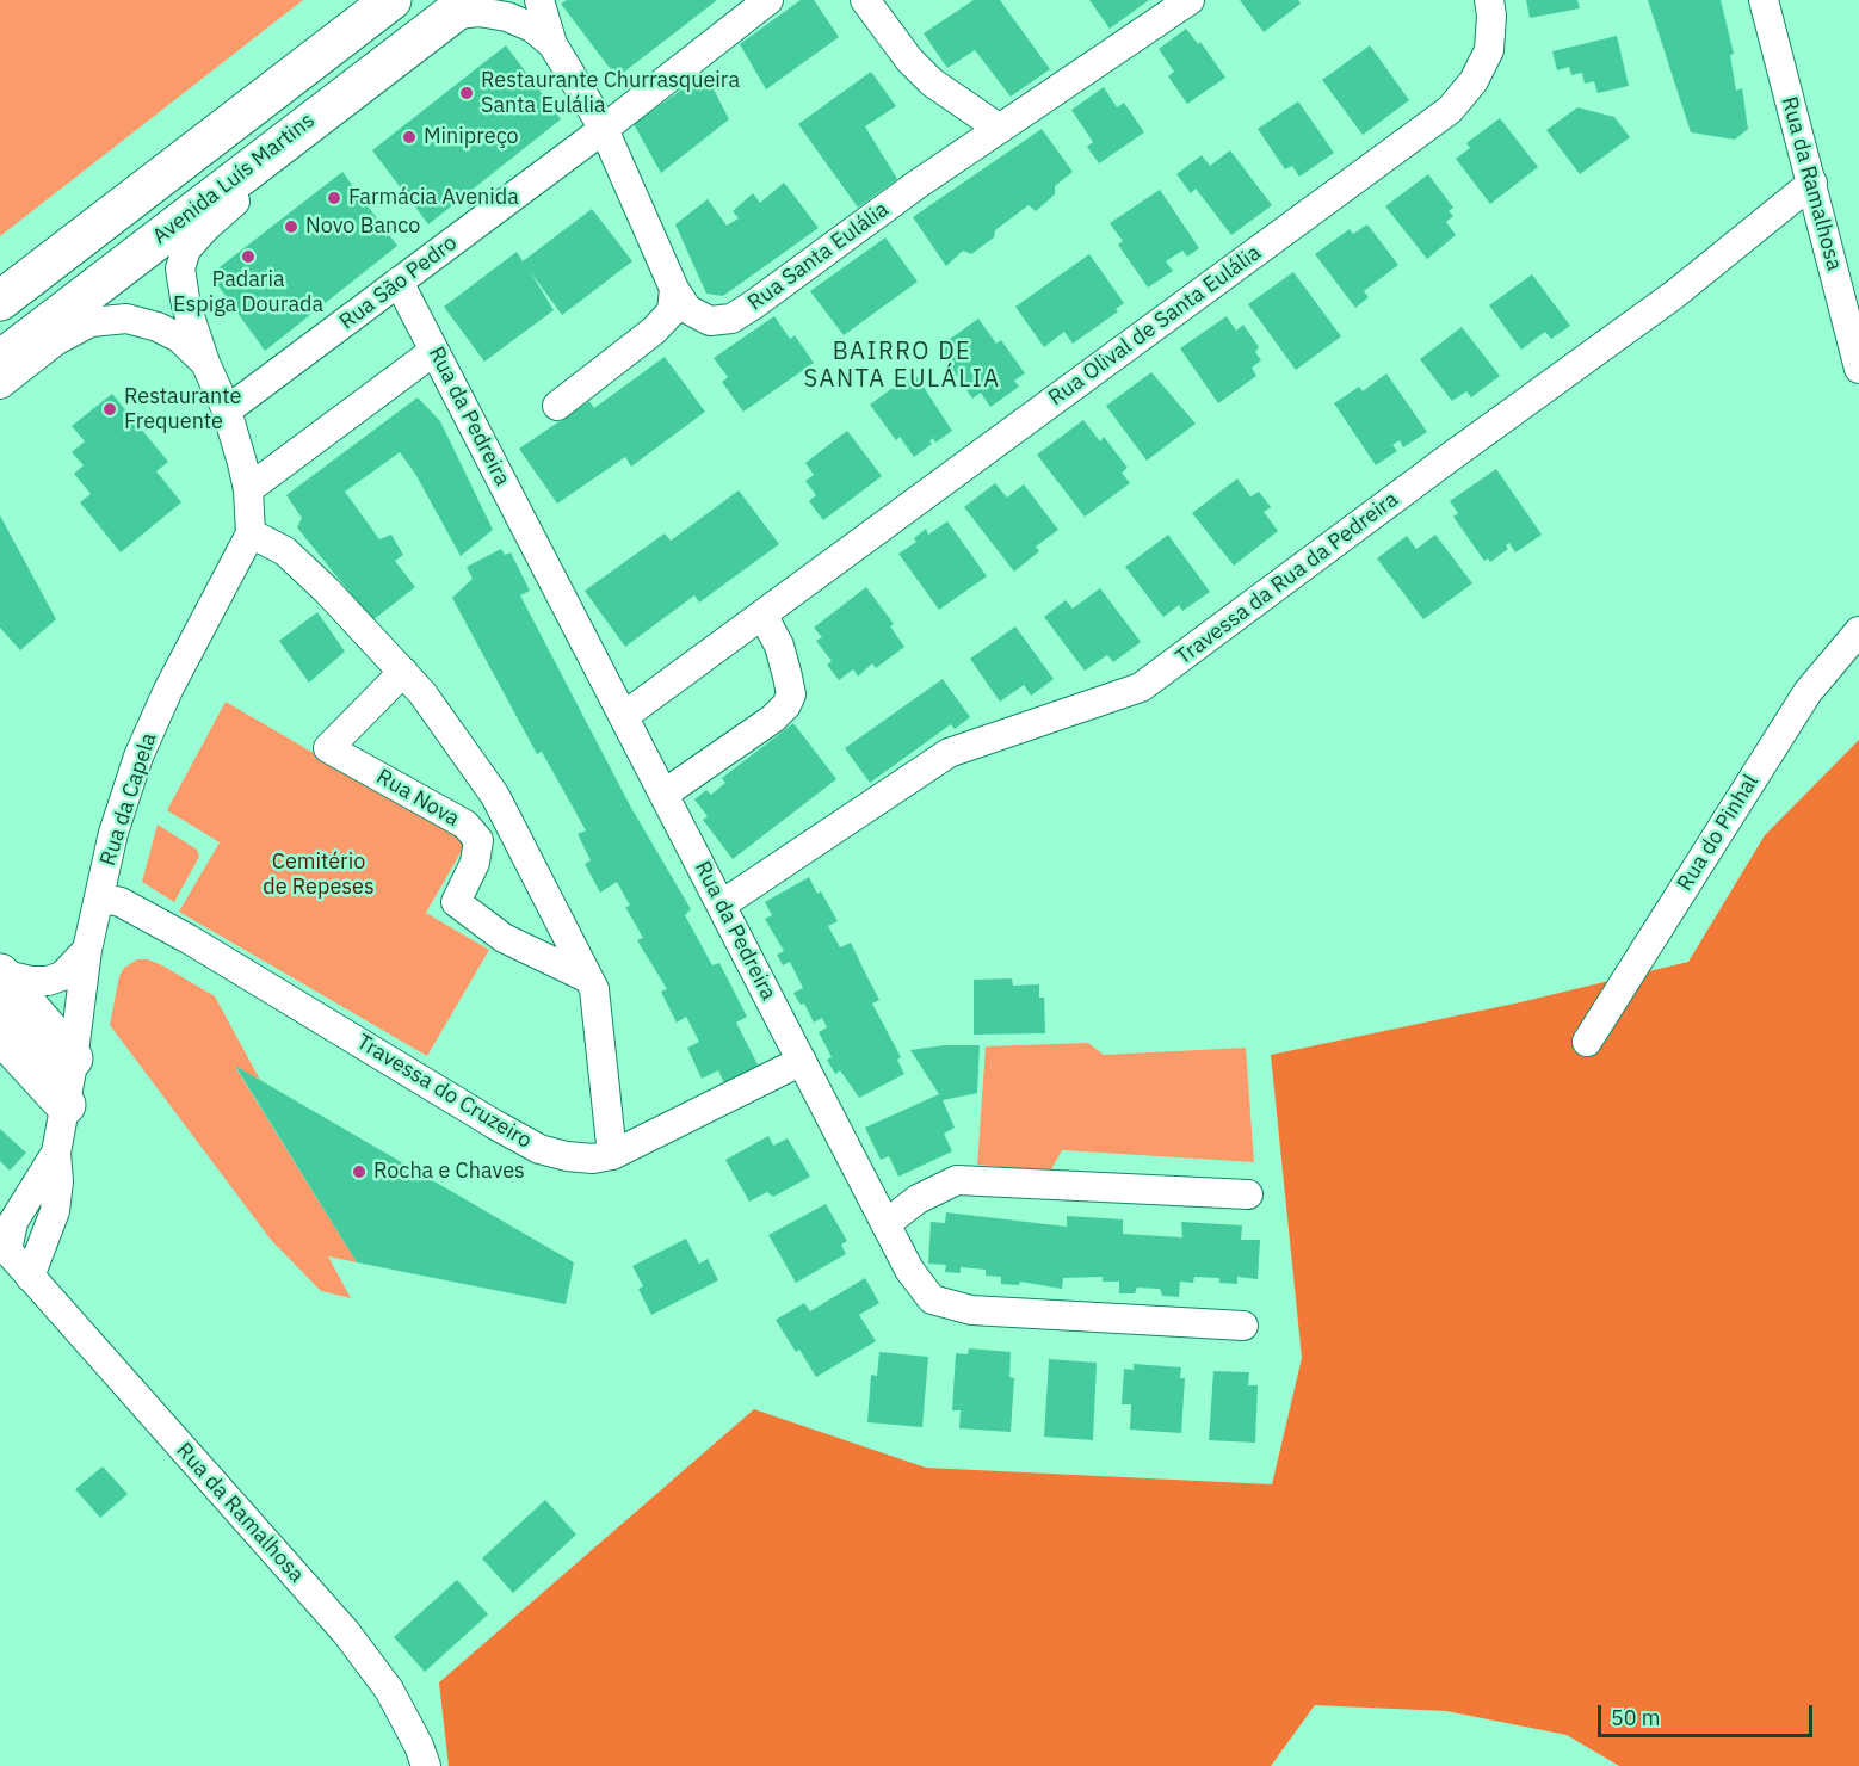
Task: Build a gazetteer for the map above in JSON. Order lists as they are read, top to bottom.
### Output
{
  "streets": {
    "main road": ["Avenida Luís Martins"],
    "street": [
      "Rua da Ramalhosa",
      "Rua Santa Eulália",
      "Rua São Pedro",
      "Rua Olival de Santa Eulália",
      "Rua da Pedreira",
      "Travessa da Rua da Pedreira",
      "Rua Nova",
      "Rua da Capela",
      "Rua do Pinhal",
      "Travessa do Cruzeiro"
    ]
  },
  "crossings": [
    ["Rua da Ramalhosa", "Travessa da Rua da Pedreira"],
    ["Rua da Ramalhosa", "Rua da Capela"],
    ["Rua Santa Eulália", "Rua São Pedro"],
    ["Rua São Pedro", "Rua da Pedreira"],
    ["Rua Olival de Santa Eulália", "Rua da Pedreira"],
    ["Rua da Pedreira", "Travessa da Rua da Pedreira"],
    ["Rua da Pedreira", "Travessa do Cruzeiro"],
    ["Rua da Capela", "Travessa do Cruzeiro"]
  ],
  "districts": ["BAIRRO DE SANTA EULÁLIA"],
  "parks": ["Cemitério de Repeses"],
  "places": [
    "Restaurante Churrasqueira Santa Eulália",
    "Minipreço",
    "Farmácia Avenida",
    "Novo Banco",
    "Padaria Espiga Dourada",
    "Restaurante Frequente",
    "Rocha e Chaves"
  ],
  "scale_bar": "50 m"
}
